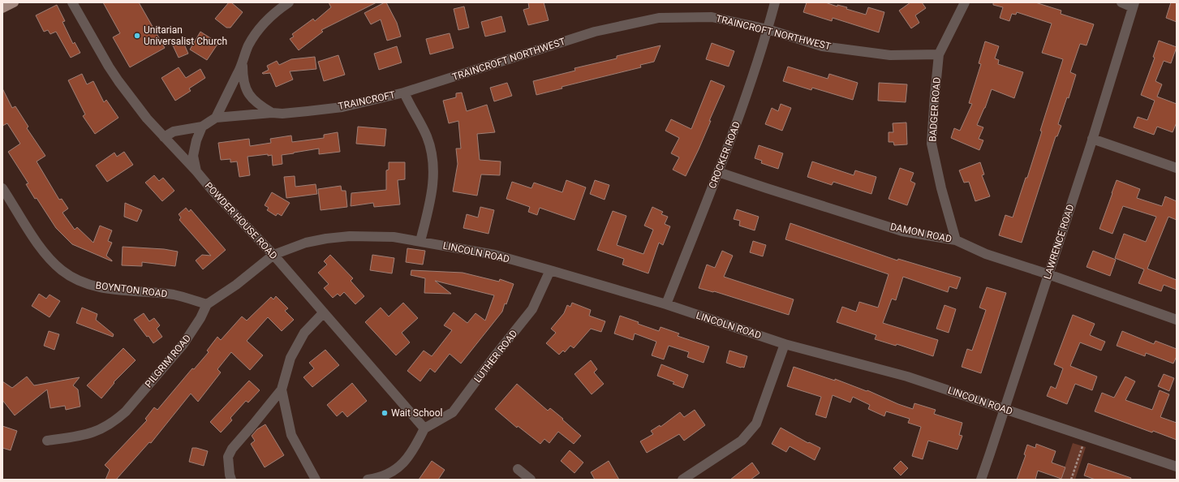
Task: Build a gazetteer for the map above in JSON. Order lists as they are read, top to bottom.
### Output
{
  "streets": {
    "street": [
      "TRAINCROFT NORTHWEST",
      "TRAINCROFT",
      "BADGER ROAD",
      "CROCKER ROAD",
      "POWDER HOUSE ROAD",
      "DAMON ROAD",
      "LAWRENCE ROAD",
      "LINCOLN ROAD",
      "BOYNTON ROAD",
      "LUTHER ROAD",
      "PILGRIM ROAD"
    ]
  },
  "crossings": [
    ["TRAINCROFT NORTHWEST", "TRAINCROFT"],
    ["TRAINCROFT NORTHWEST", "BADGER ROAD"],
    ["TRAINCROFT NORTHWEST", "CROCKER ROAD"],
    ["TRAINCROFT", "POWDER HOUSE ROAD"],
    ["TRAINCROFT", "LINCOLN ROAD"],
    ["BADGER ROAD", "DAMON ROAD"],
    ["CROCKER ROAD", "DAMON ROAD"],
    ["CROCKER ROAD", "LINCOLN ROAD"],
    ["POWDER HOUSE ROAD", "LINCOLN ROAD"],
    ["POWDER HOUSE ROAD", "LUTHER ROAD"],
    ["DAMON ROAD", "LAWRENCE ROAD"],
    ["LAWRENCE ROAD", "LINCOLN ROAD"],
    ["LINCOLN ROAD", "LUTHER ROAD"],
    ["BOYNTON ROAD", "PILGRIM ROAD"]
  ],
  "places": ["Unitarian Universalist Church", "Wait School"]
}
